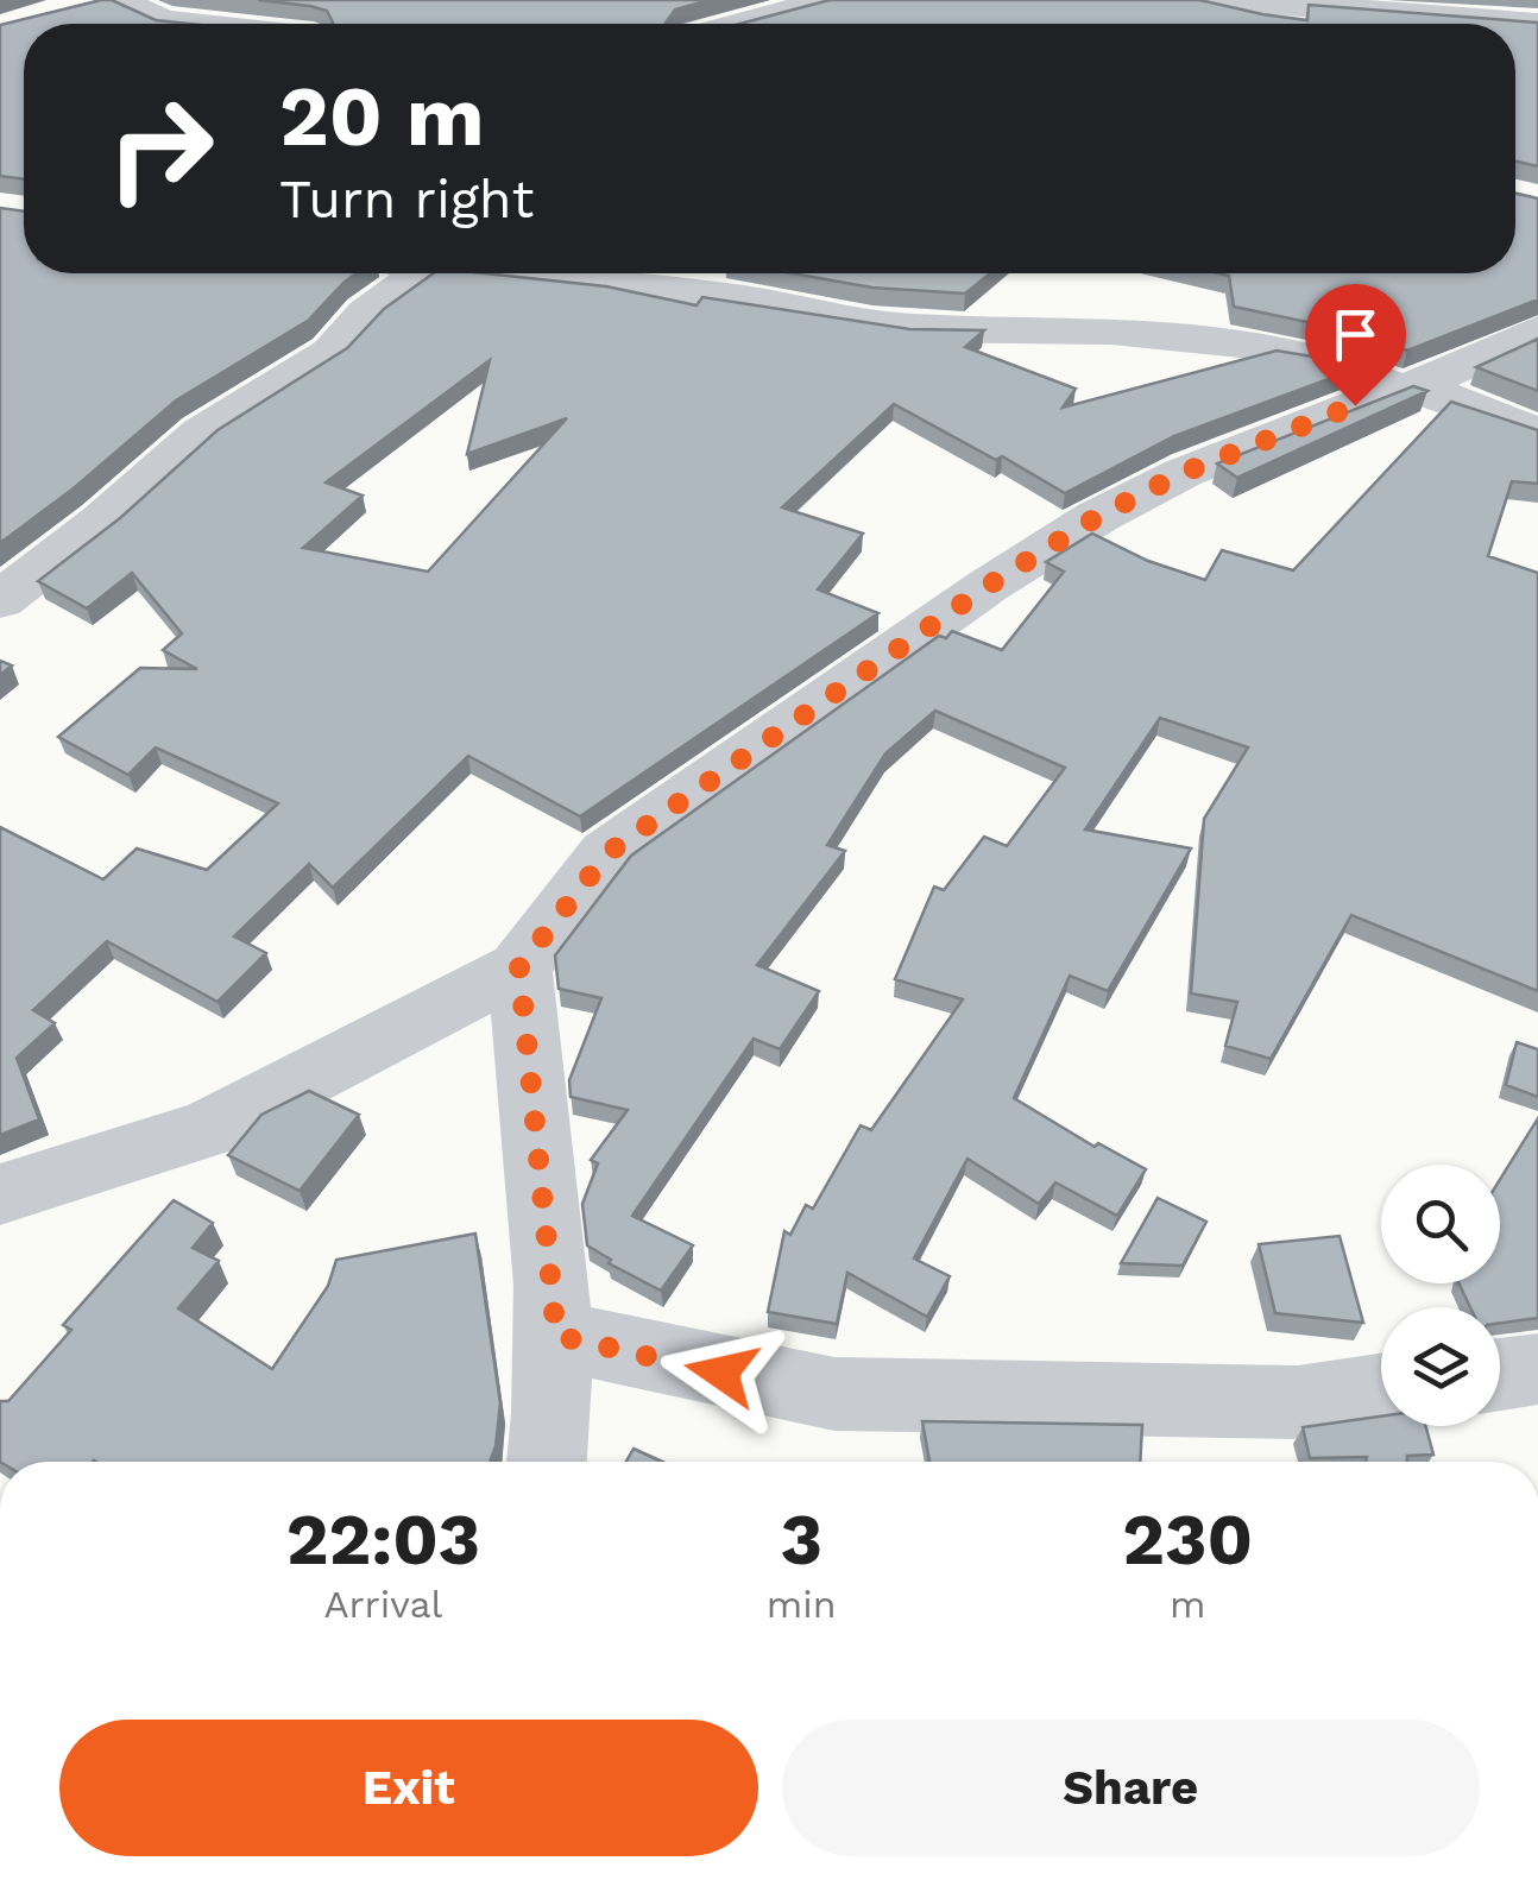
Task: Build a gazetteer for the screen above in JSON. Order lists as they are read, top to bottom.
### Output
{
  "page": {
    "turn": ["20 m", "Turn right"],
    "eta": [
      "22:03",
      "Arrival",
      "3",
      "min",
      "230",
      "m"
    ],
    "buttons": ["Exit", "Share"]
  }
}
